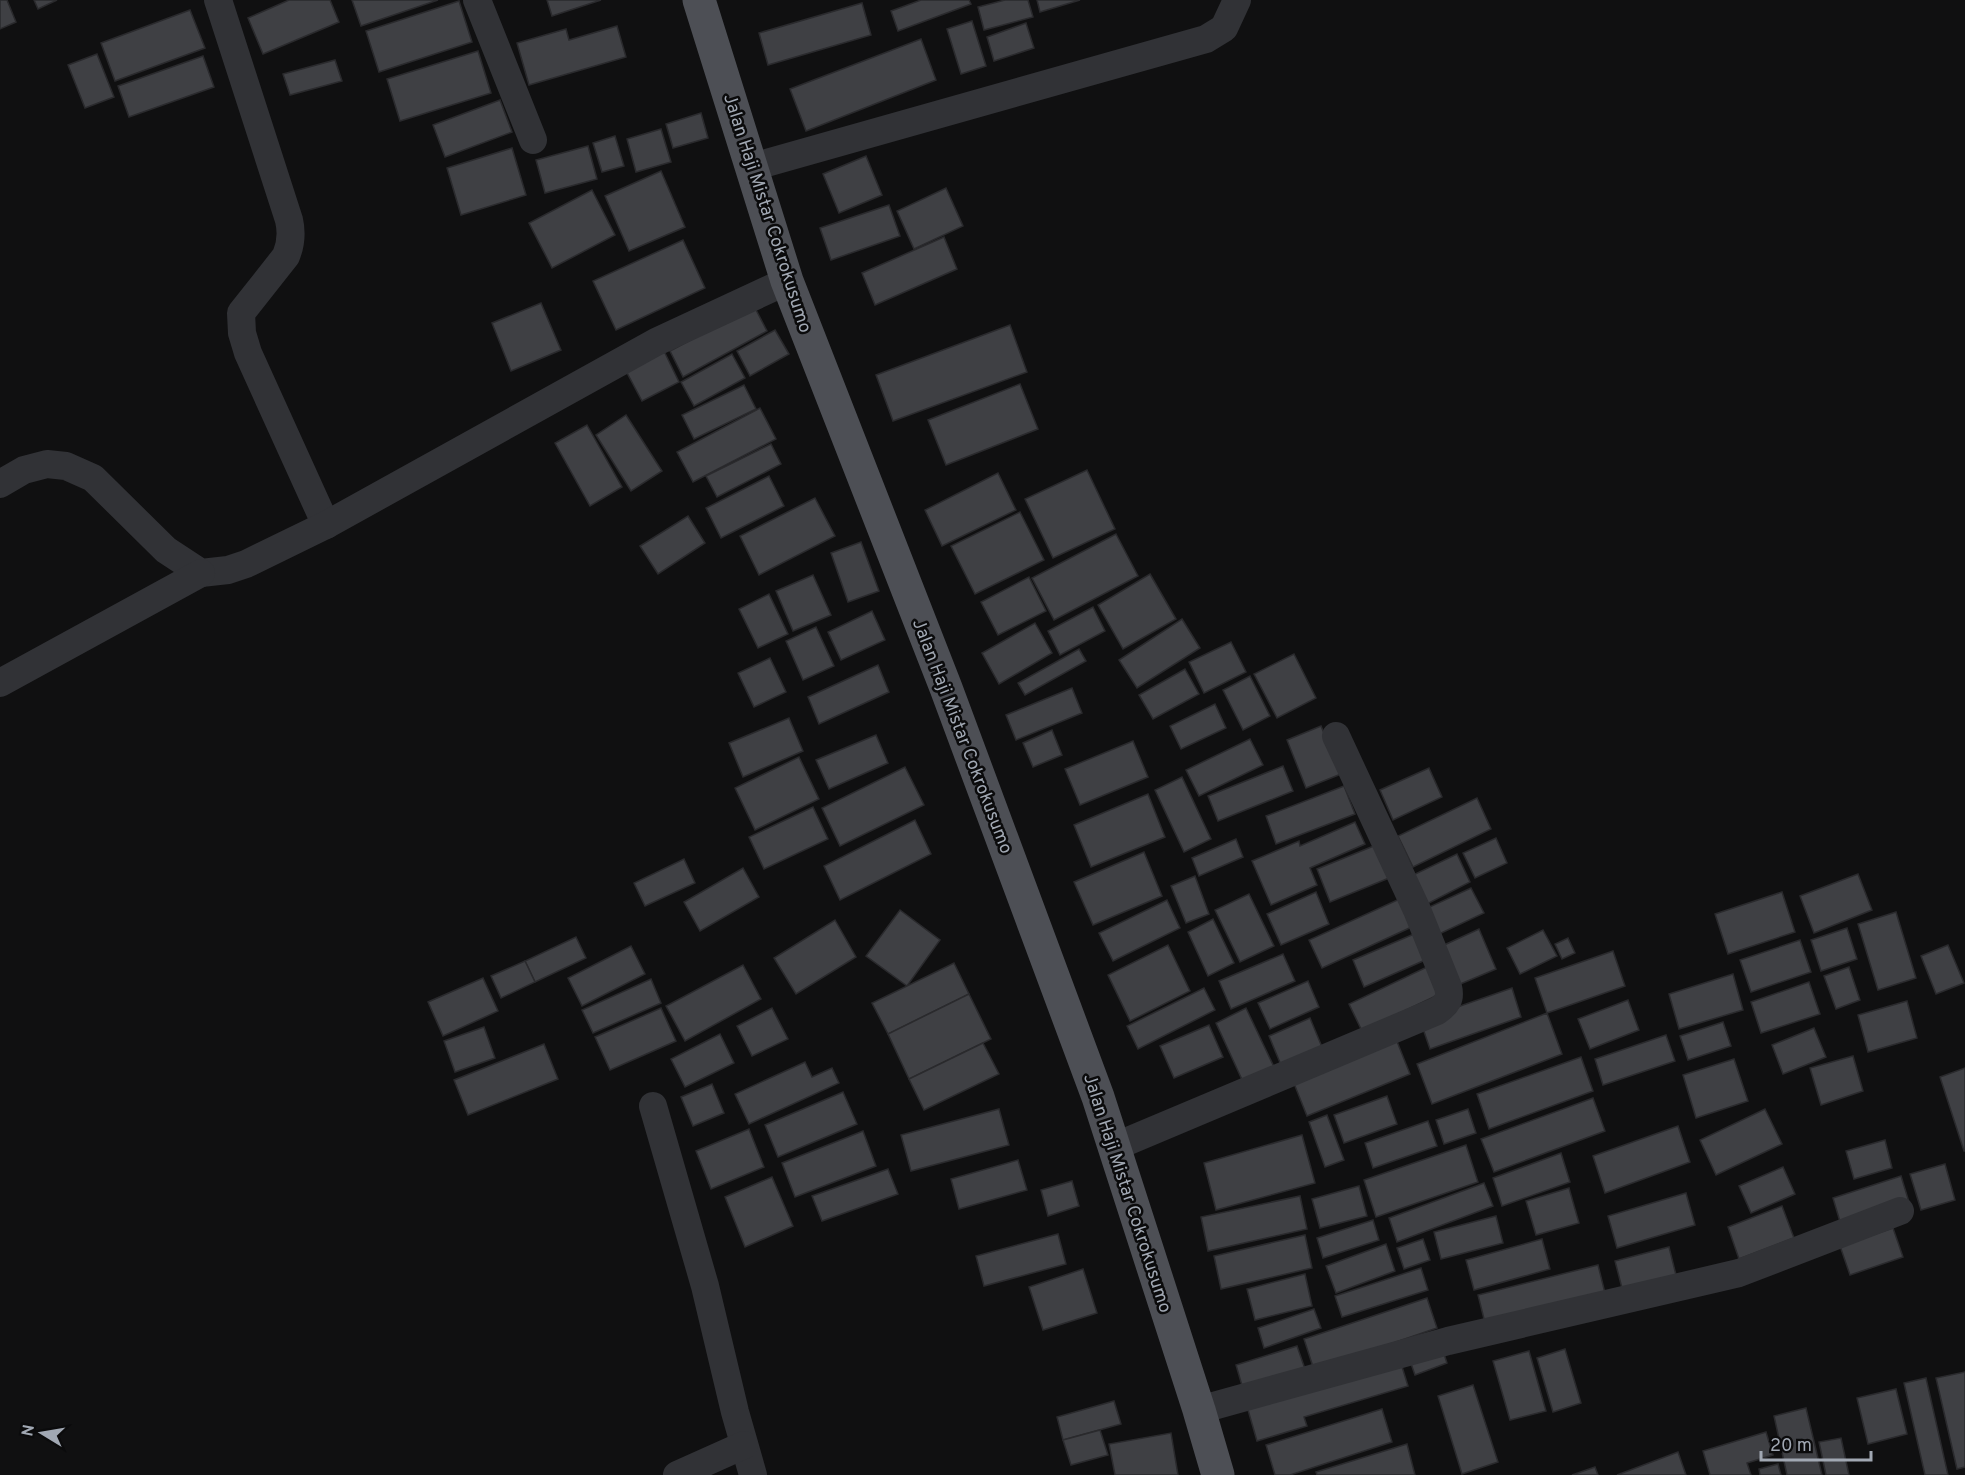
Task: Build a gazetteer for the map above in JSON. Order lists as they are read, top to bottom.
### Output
{
  "streets": {
    "main road": ["Jalan Haji Mistar Cokrokusumo"]
  },
  "scale_bar": "20 m",
  "north": "left"
}
